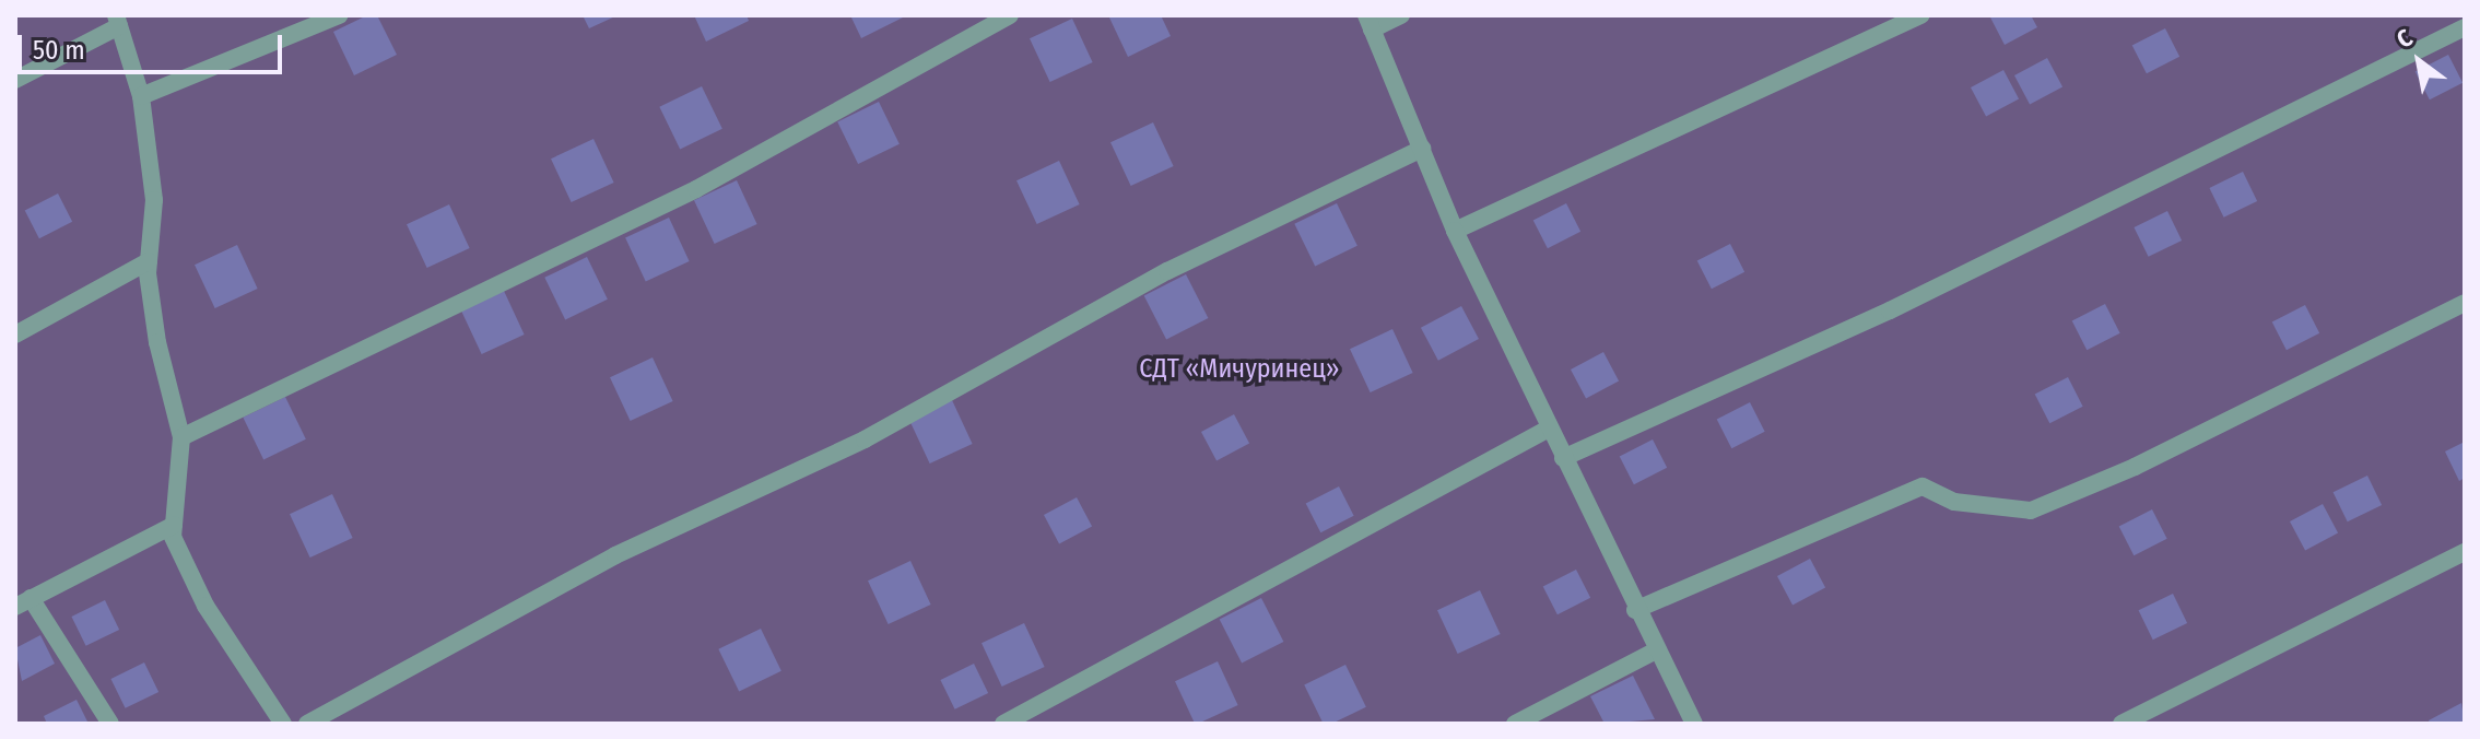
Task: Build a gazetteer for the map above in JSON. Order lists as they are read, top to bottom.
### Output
{
  "parks": ["СДТ «Мичуринец»"],
  "scale_bar": "50 m",
  "north": "top left"
}
